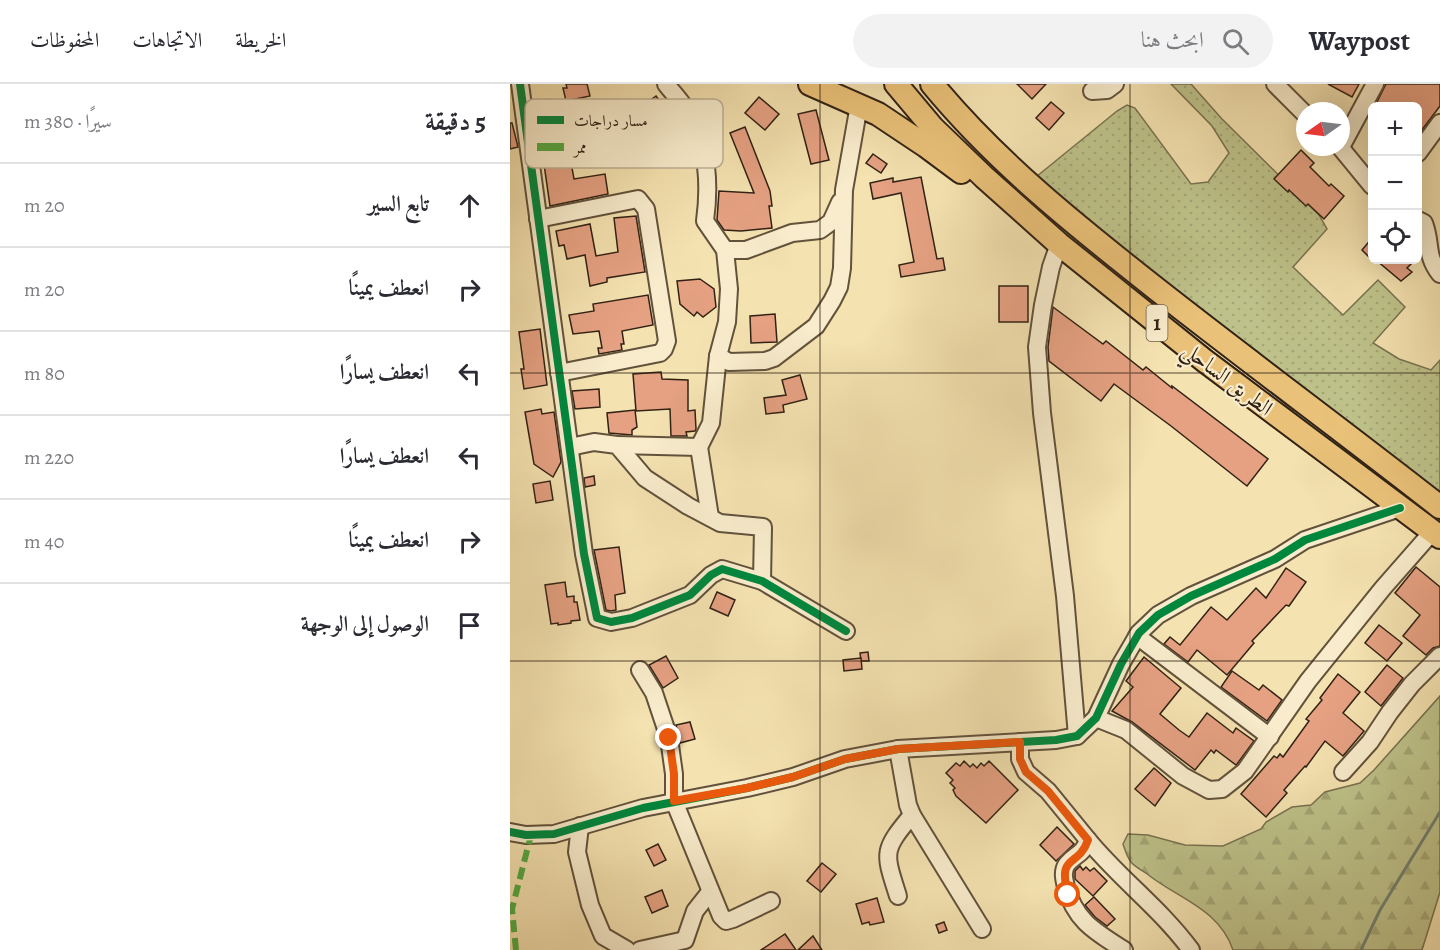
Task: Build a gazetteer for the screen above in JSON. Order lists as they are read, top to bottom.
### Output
{
  "streets": {
    "highway": ["1", "الطريق الساحلي"]
  },
  "legend": ["مسار دراجات", "ممر"],
  "north": "left",
  "page": {
    "header": "Waypost",
    "search": "ابحث هنا",
    "nav": ["الخريطة", "الاتجاهات", "المحفوظات"],
    "heading": ["5 دقيقة", "سيرًا · 380 m"],
    "map_buttons": ["+", "−"],
    "list": [
      ["تابع السير", "20 m"],
      ["انعطف يمينًا", "20 m"],
      ["انعطف يسارًا", "80 m"],
      ["انعطف يسارًا", "220 m"],
      ["انعطف يمينًا", "40 m"],
      "الوصول إلى الوجهة"
    ]
  }
}
